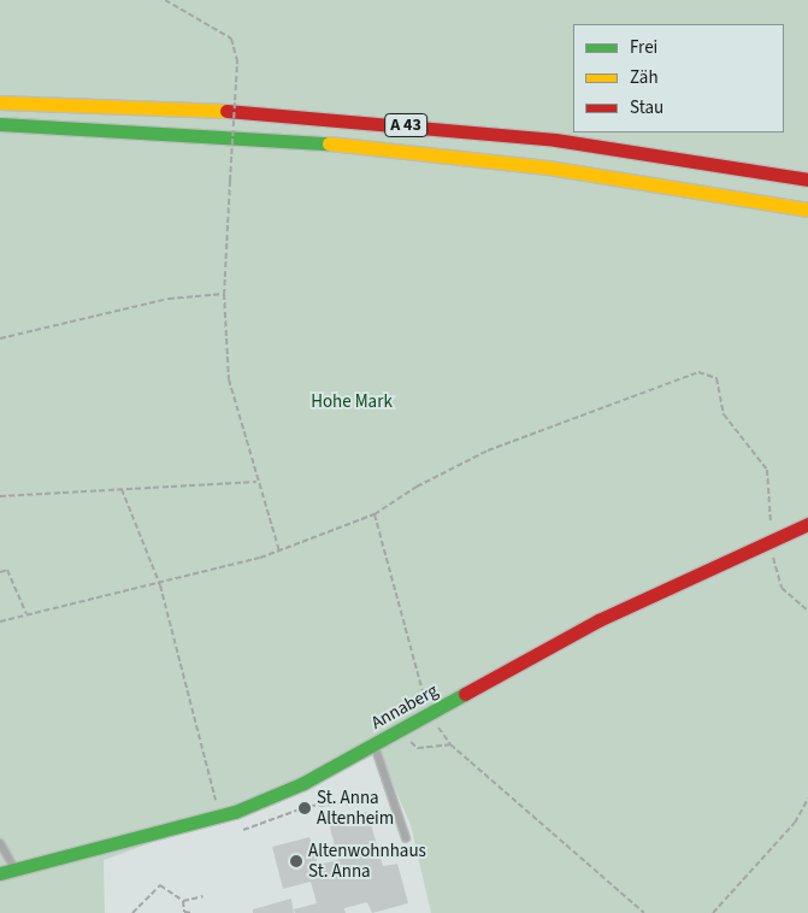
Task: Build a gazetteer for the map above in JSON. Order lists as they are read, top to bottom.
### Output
{
  "streets": {
    "main road": ["A 43", "Annaberg"]
  },
  "parks": ["Hohe Mark"],
  "places": ["St. Anna Altenheim", "Altenwohnhaus St. Anna"],
  "legend": ["Frei", "Zäh", "Stau"]
}
